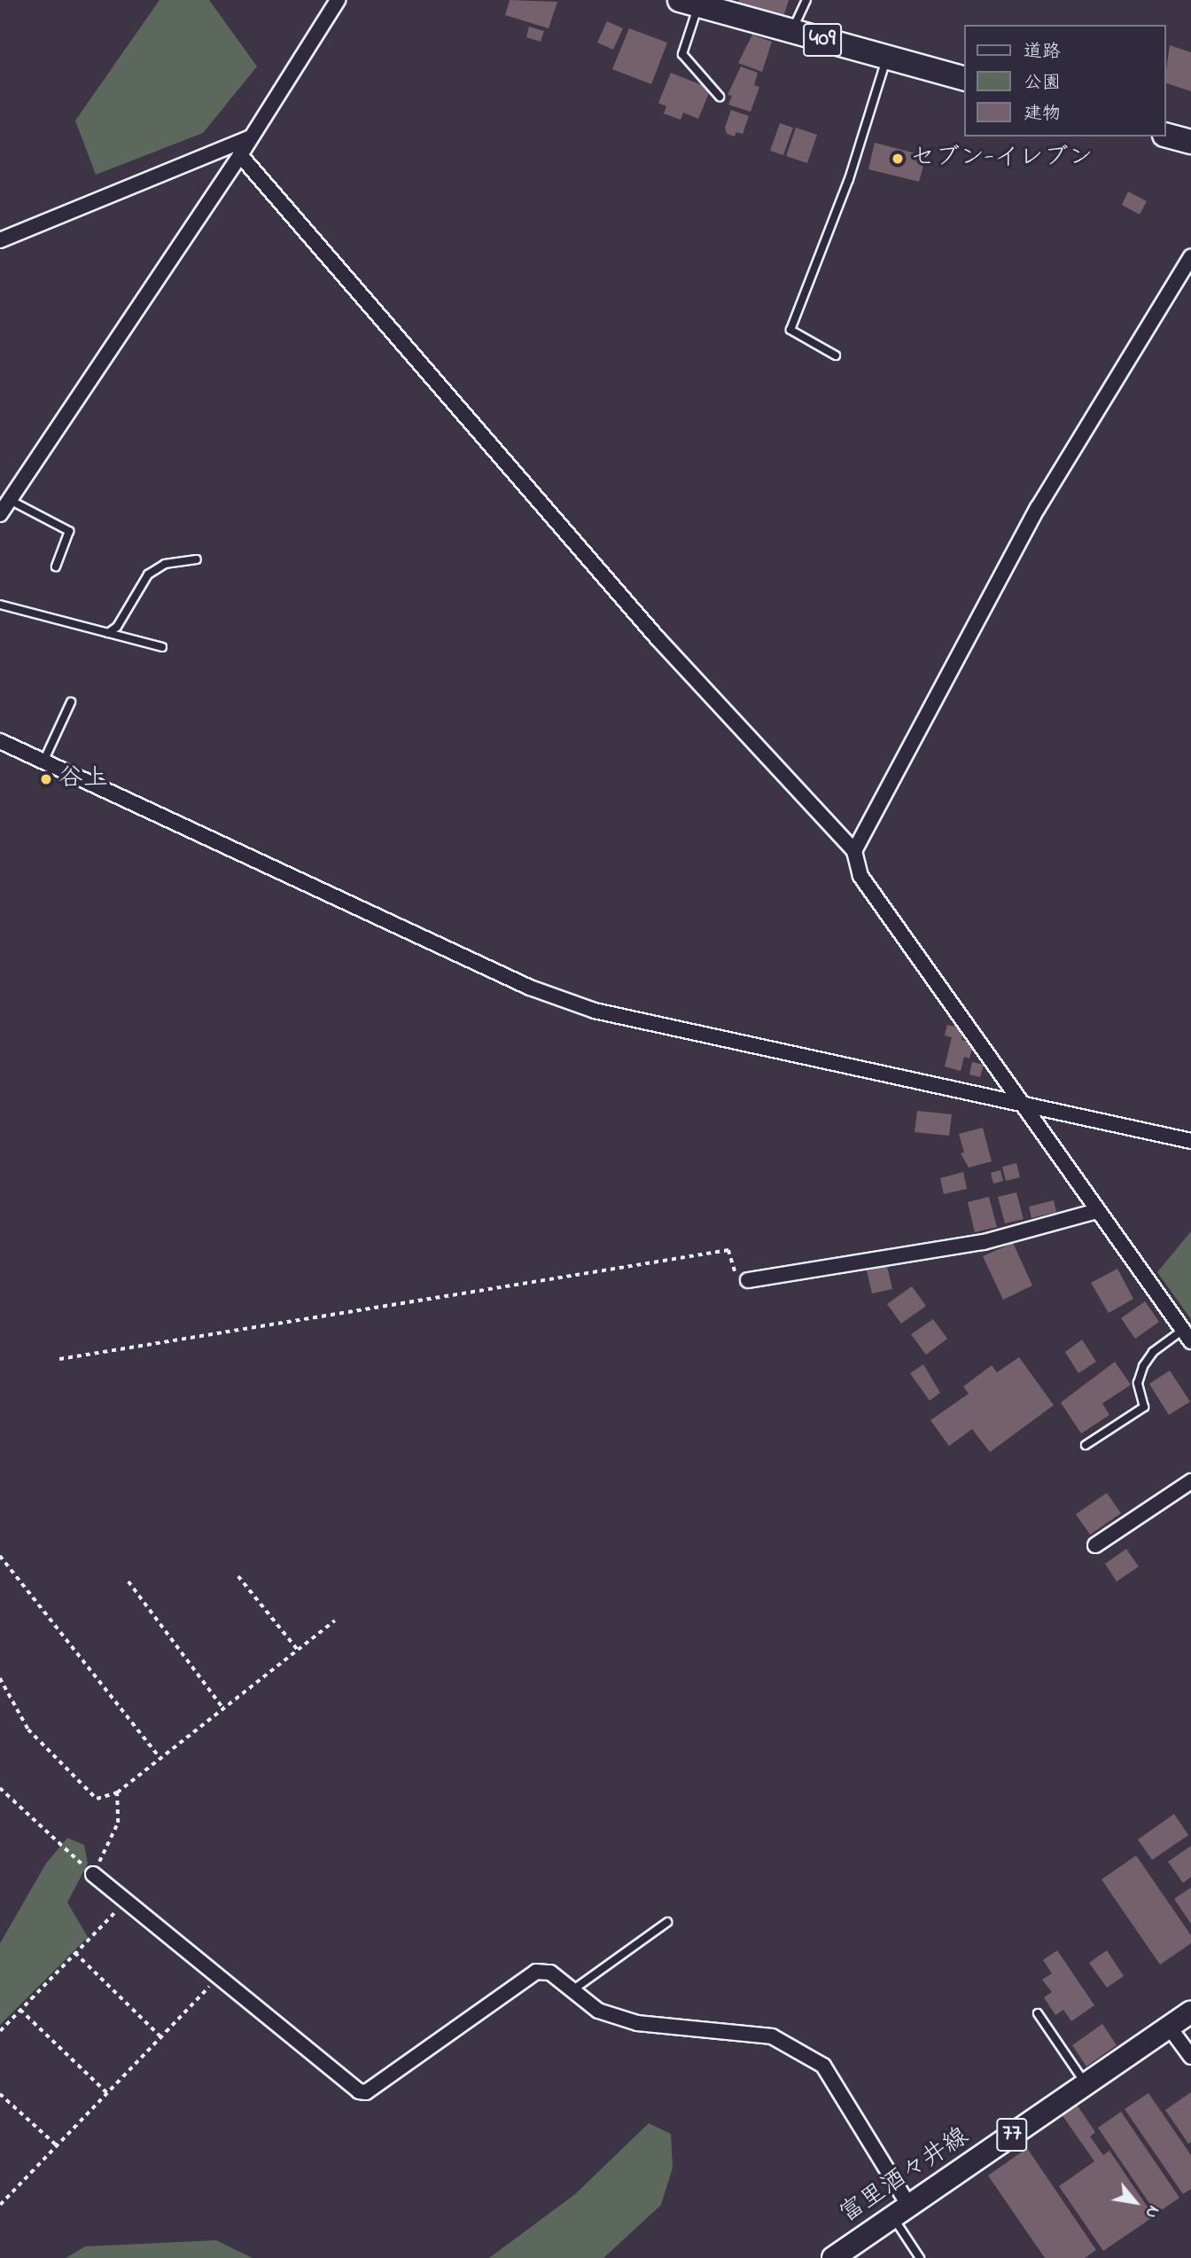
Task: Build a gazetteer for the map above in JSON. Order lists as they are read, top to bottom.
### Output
{
  "streets": {
    "highway": ["409"],
    "main road": ["77", "富里酒々井線"]
  },
  "places": ["セブン-イレブン", "谷上"],
  "legend": ["道路", "公園", "建物"],
  "north": "bottom right"
}
